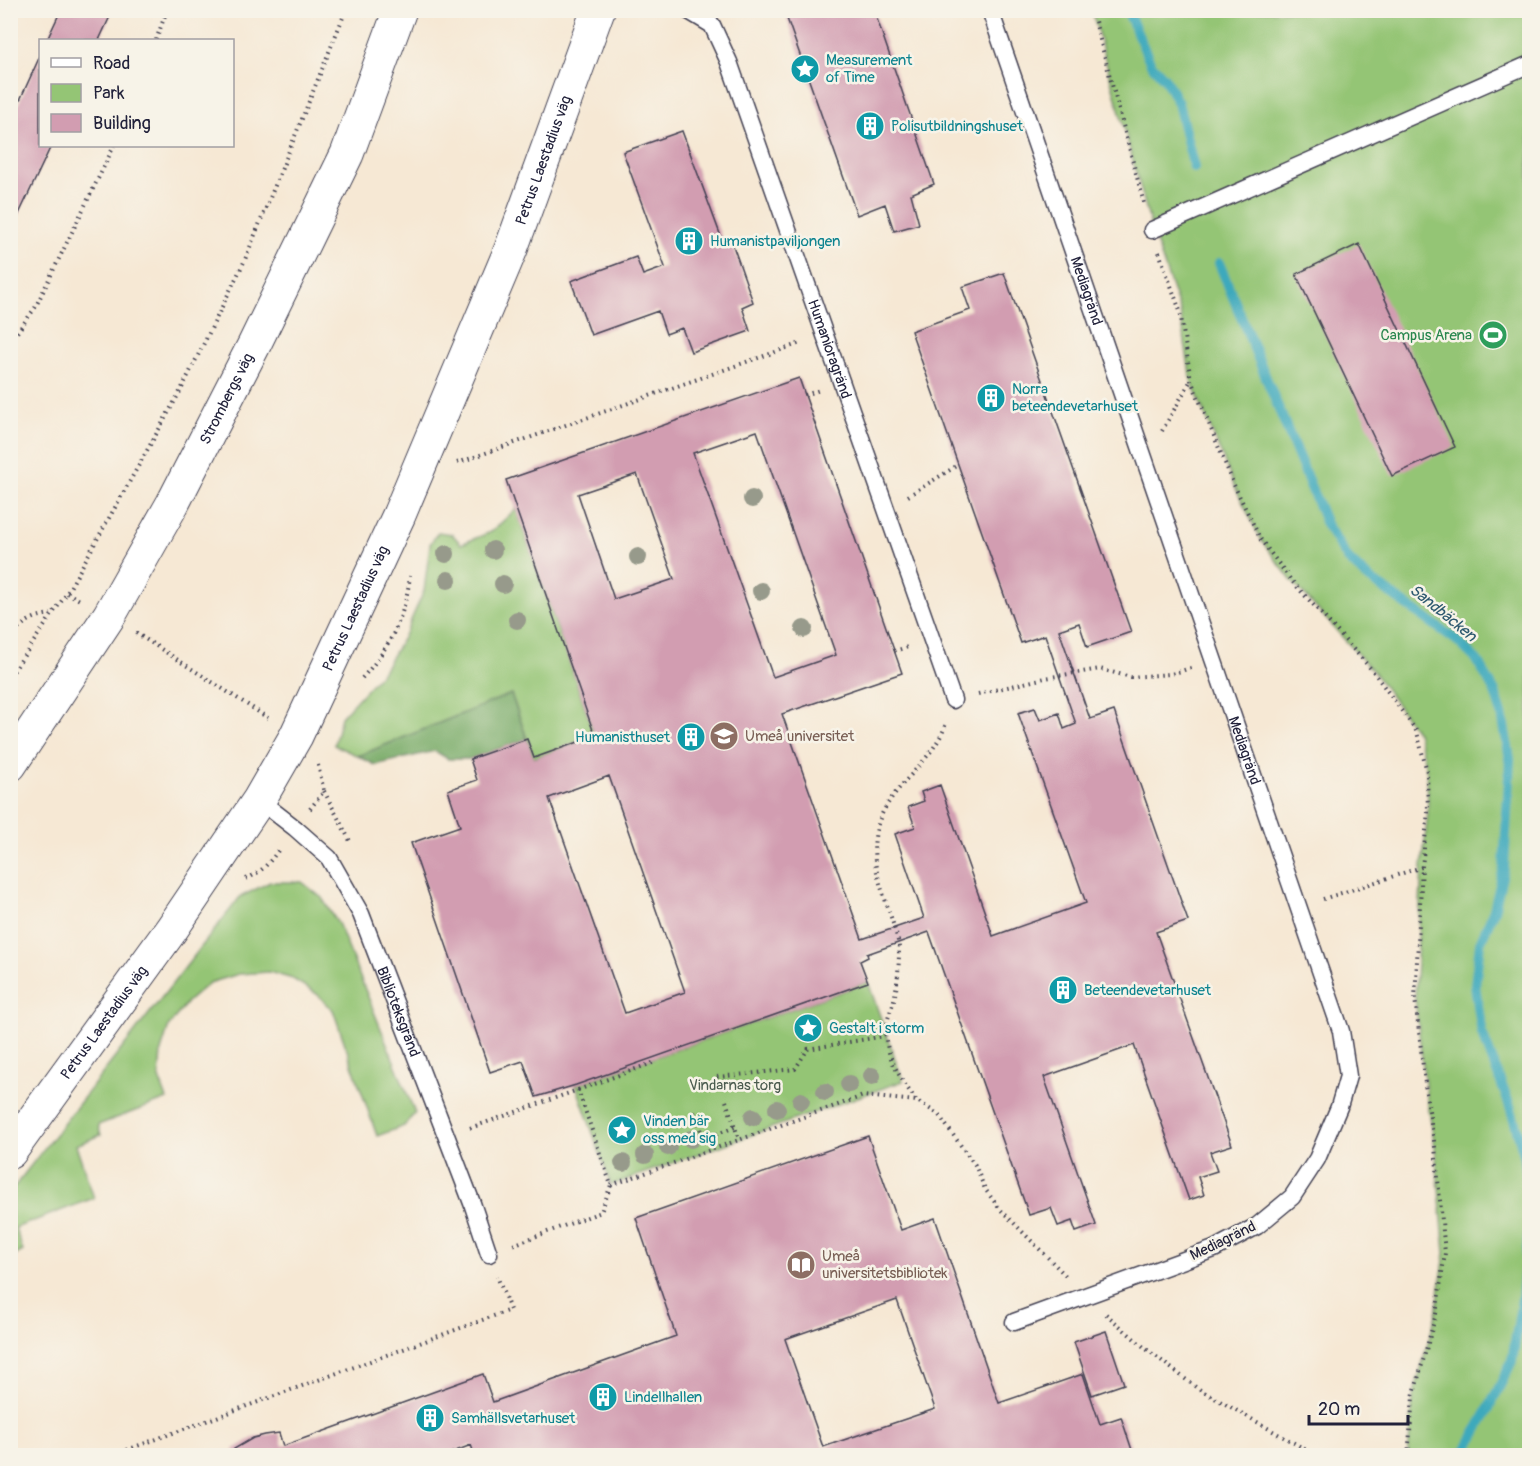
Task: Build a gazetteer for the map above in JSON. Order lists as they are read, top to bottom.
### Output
{
  "streets": {
    "street": ["Petrus Laestadius väg", "Strombergs väg"],
    "lane": ["Mediagränd", "Humanioragränd", "Biblioteksgränd"]
  },
  "crossings": [
    ["Petrus Laestadius väg", "Biblioteksgränd"]
  ],
  "water": ["Sandbäcken"],
  "parks": ["Vindarnas torg"],
  "places": {
    "place": ["Measurement of Time", "Gestalt i storm", "Vinden bär oss med sig"],
    "building": [
      "Polisutbildningshuset",
      "Humanistpaviljongen",
      "Norra beteendevetarhuset",
      "Humanisthuset",
      "Beteendevetarhuset",
      "Lindellhallen",
      "Samhällsvetarhuset"
    ],
    "sports": ["Campus Arena"],
    "school or university": ["Umeå universitet"],
    "library": ["Umeå universitetsbibliotek"]
  },
  "legend": ["Road", "Park", "Building"],
  "scale_bar": "20 m"
}
